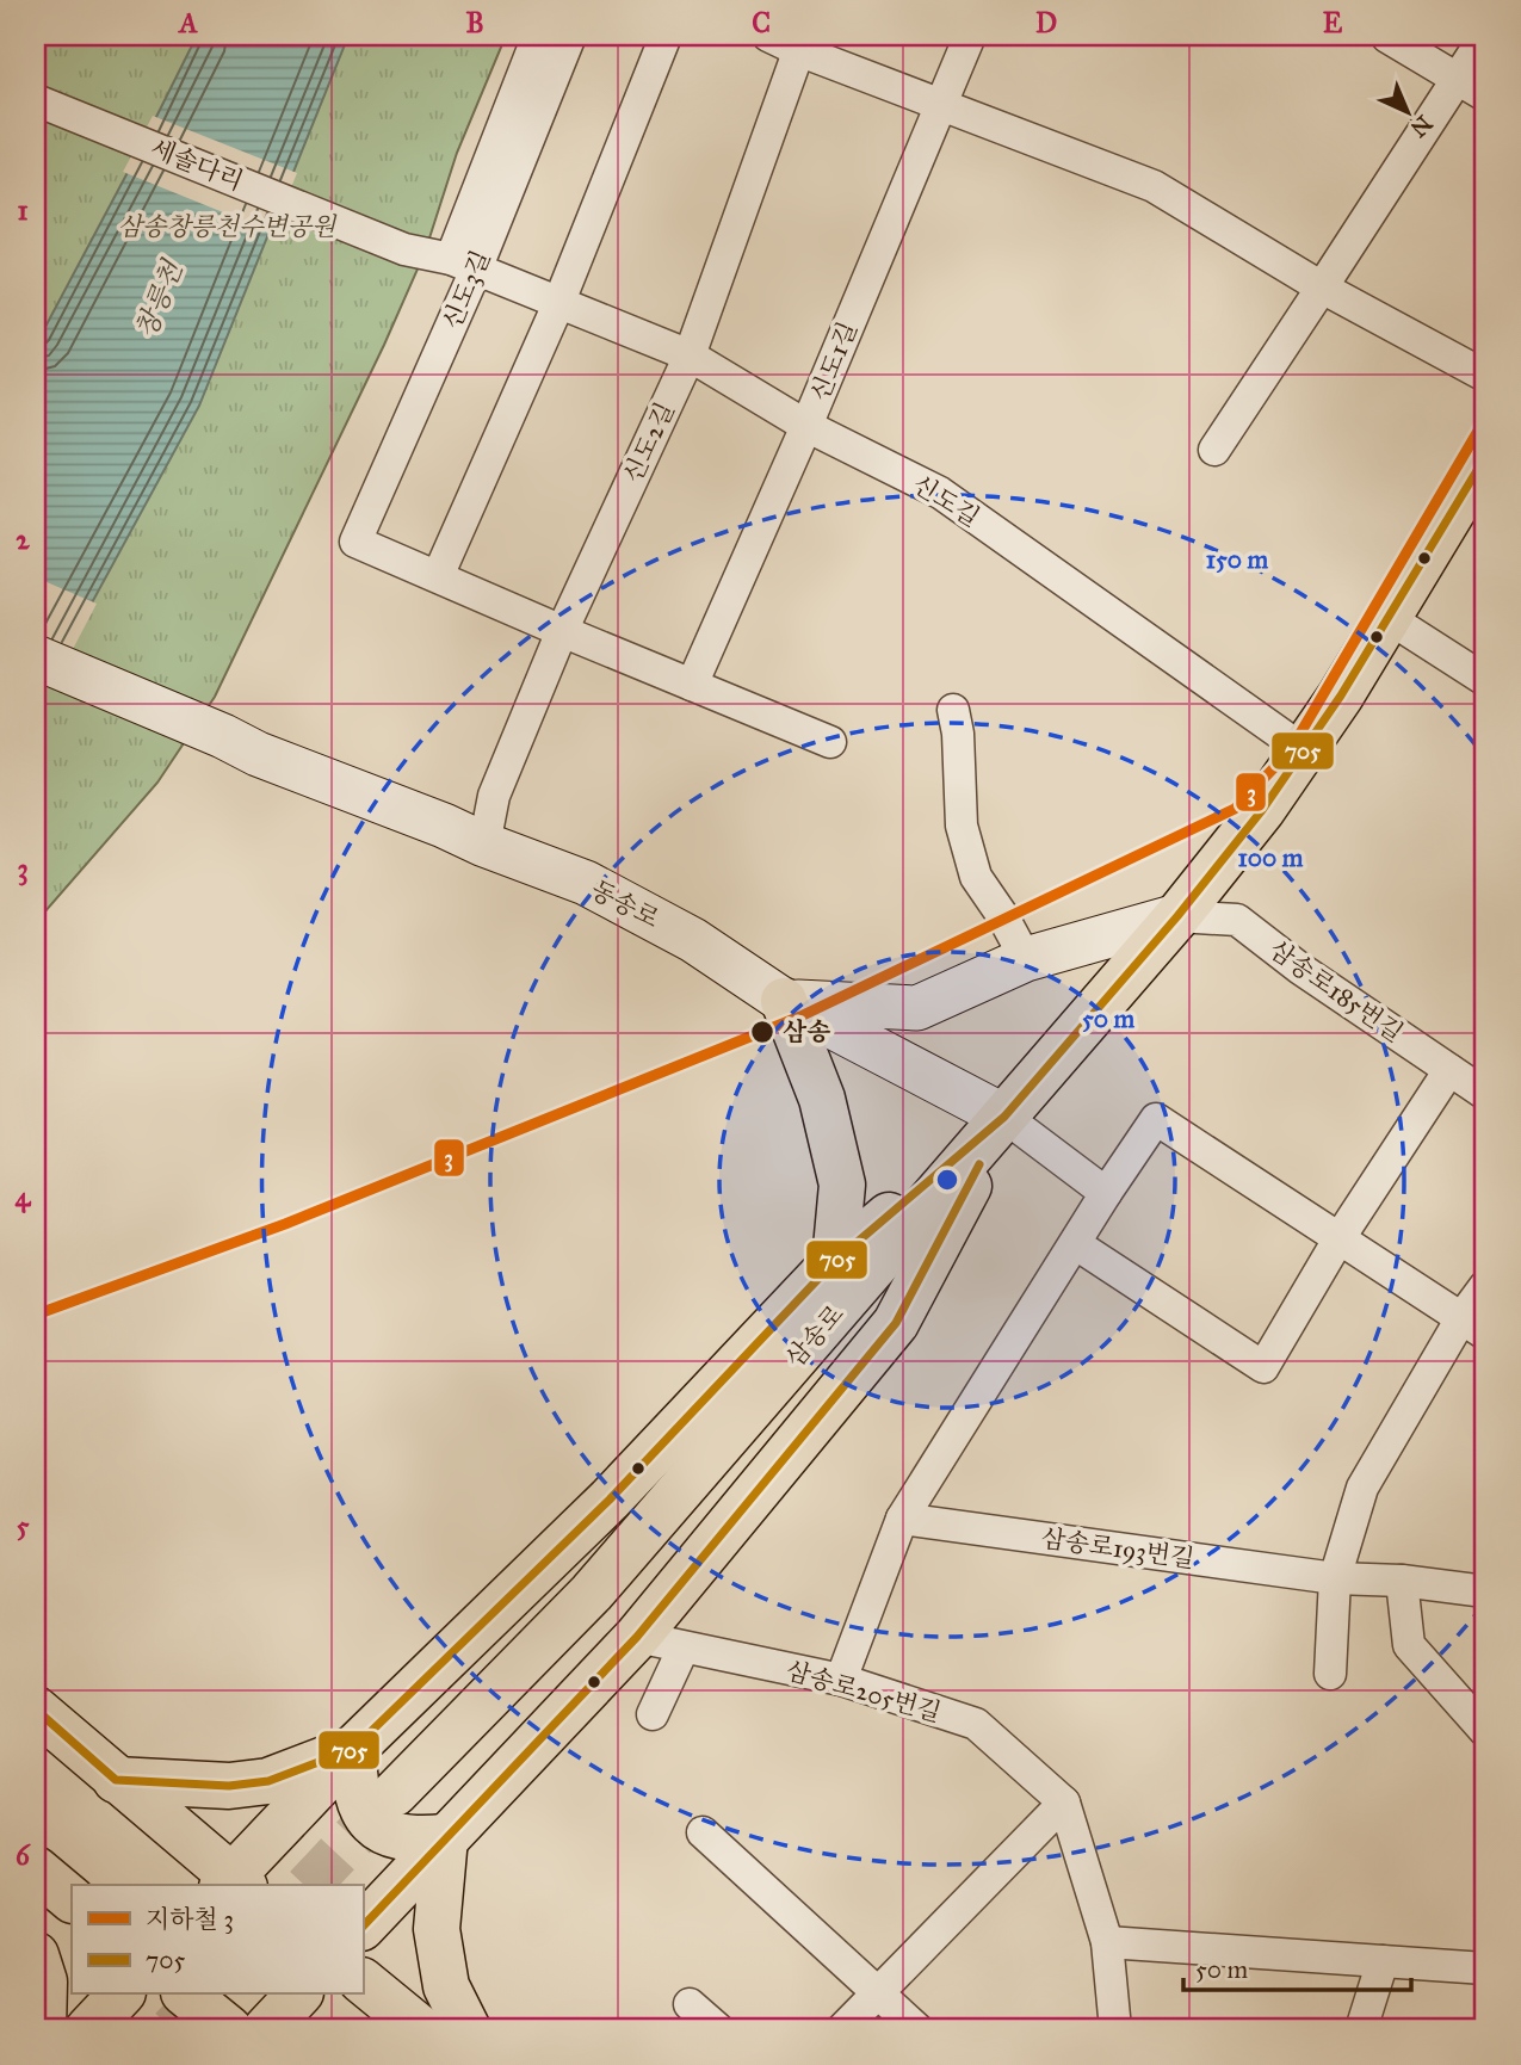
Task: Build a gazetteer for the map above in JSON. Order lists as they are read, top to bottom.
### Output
{
  "streets": {
    "main road": ["동송로", "삼송로"],
    "street": [
      "세솔다리",
      "신도3길",
      "신도1길",
      "신도2길",
      "신도길",
      "삼송로185번길",
      "삼송로193번길",
      "삼송로205번길"
    ]
  },
  "crossings": [
    ["세솔다리", "신도길"],
    ["신도3길", "신도길"],
    ["신도1길", "신도길"],
    ["신도2길", "신도길"],
    ["신도2길", "동송로"],
    ["신도길", "삼송로"],
    ["동송로", "삼송로"],
    ["삼송로185번길", "삼송로"]
  ],
  "water": ["창릉천"],
  "parks": ["삼송창릉천수변공원"],
  "places": ["삼송"],
  "lines": ["metro line 3", "transit line 705"],
  "legend": ["지하철 3", "705"],
  "scale_bar": "50 m",
  "north": "bottom right",
  "grid": {
    "columns": [
      "A",
      "B",
      "C",
      "D",
      "E"
    ],
    "rows": [
      "1",
      "2",
      "3",
      "4",
      "5",
      "6"
    ]
  },
  "rings": ["150 m", "100 m", "50 m"]
}
